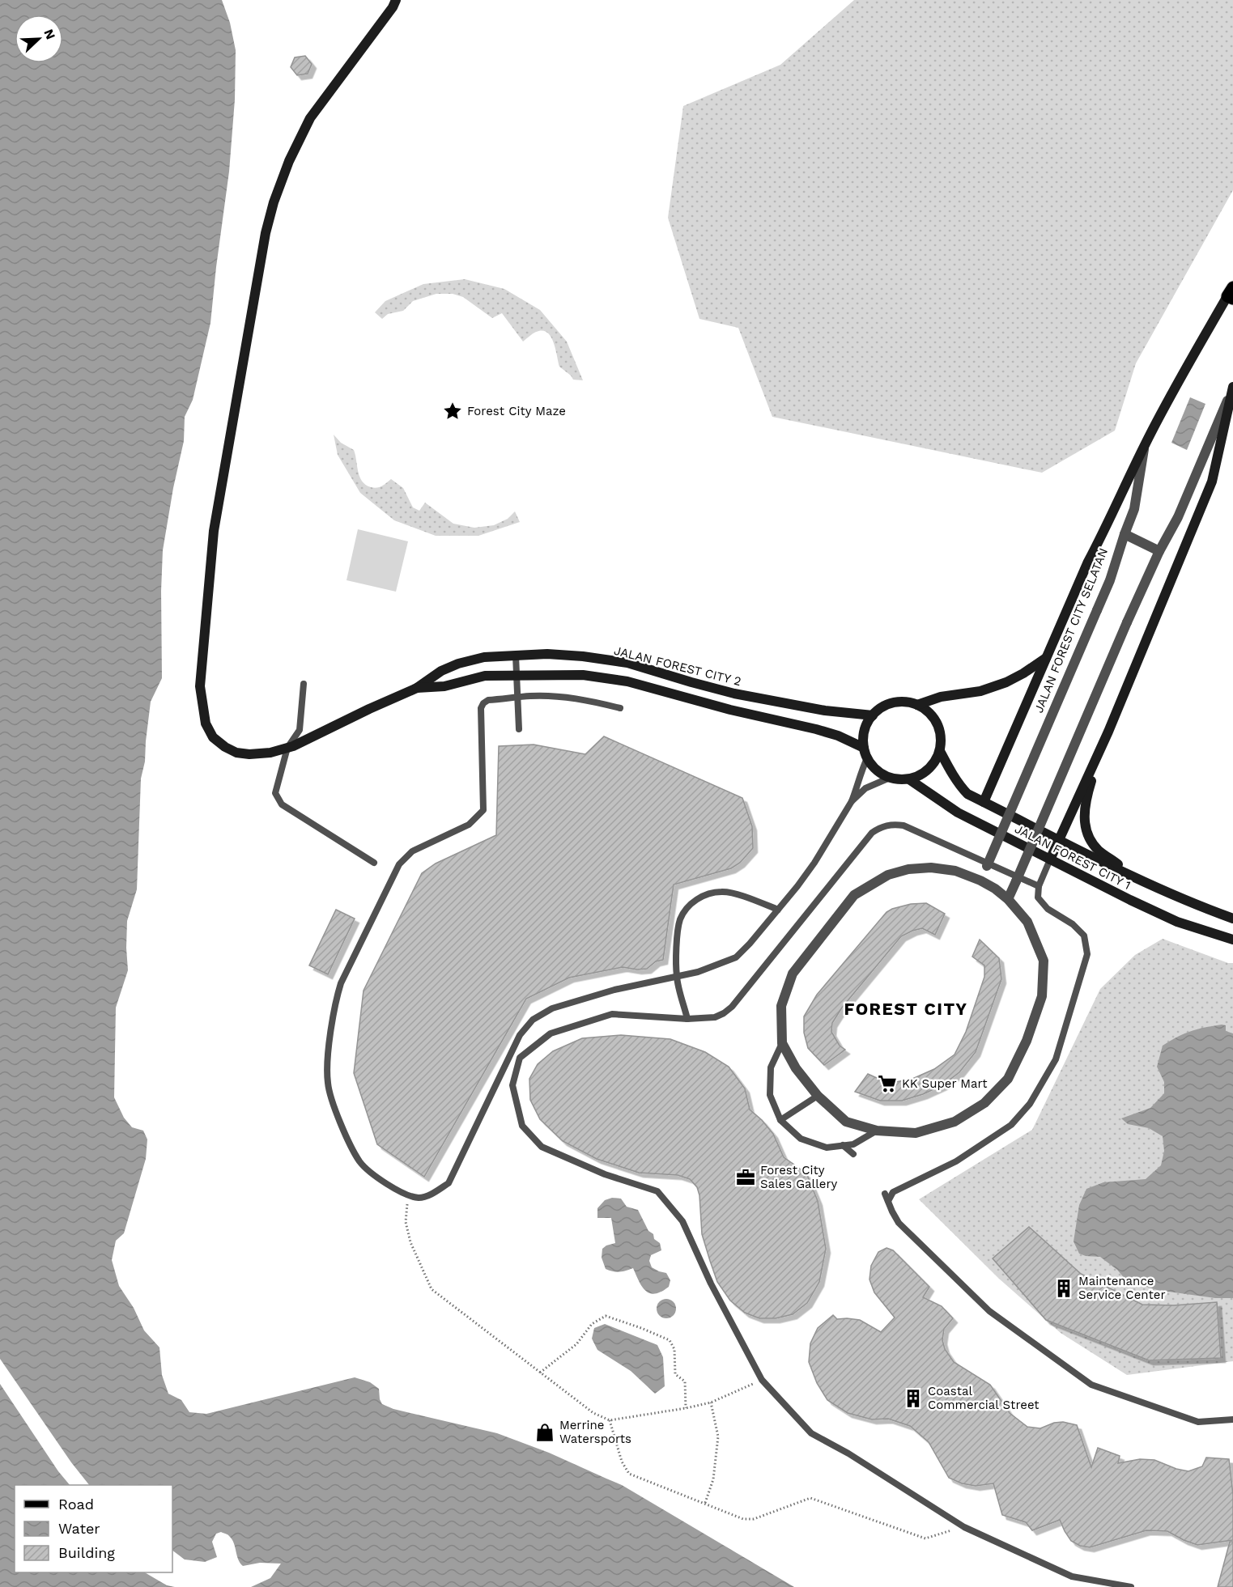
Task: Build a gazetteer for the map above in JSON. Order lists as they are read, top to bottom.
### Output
{
  "streets": {
    "street": ["JALAN FOREST CITY SELATAN", "JALAN FOREST CITY 2", "JALAN FOREST CITY 1"]
  },
  "crossings": [
    ["JALAN FOREST CITY 2", "JALAN FOREST CITY 1"]
  ],
  "districts": ["FOREST CITY"],
  "places": {
    "place": ["Forest City Maze"],
    "supermarket": ["KK Super Mart"],
    "office": ["Forest City Sales Gallery"],
    "building": ["Maintenance Service Center", "Coastal Commercial Street"],
    "shop": ["Merrine Watersports"]
  },
  "legend": ["Road", "Water", "Building"],
  "north": "top right"
}
